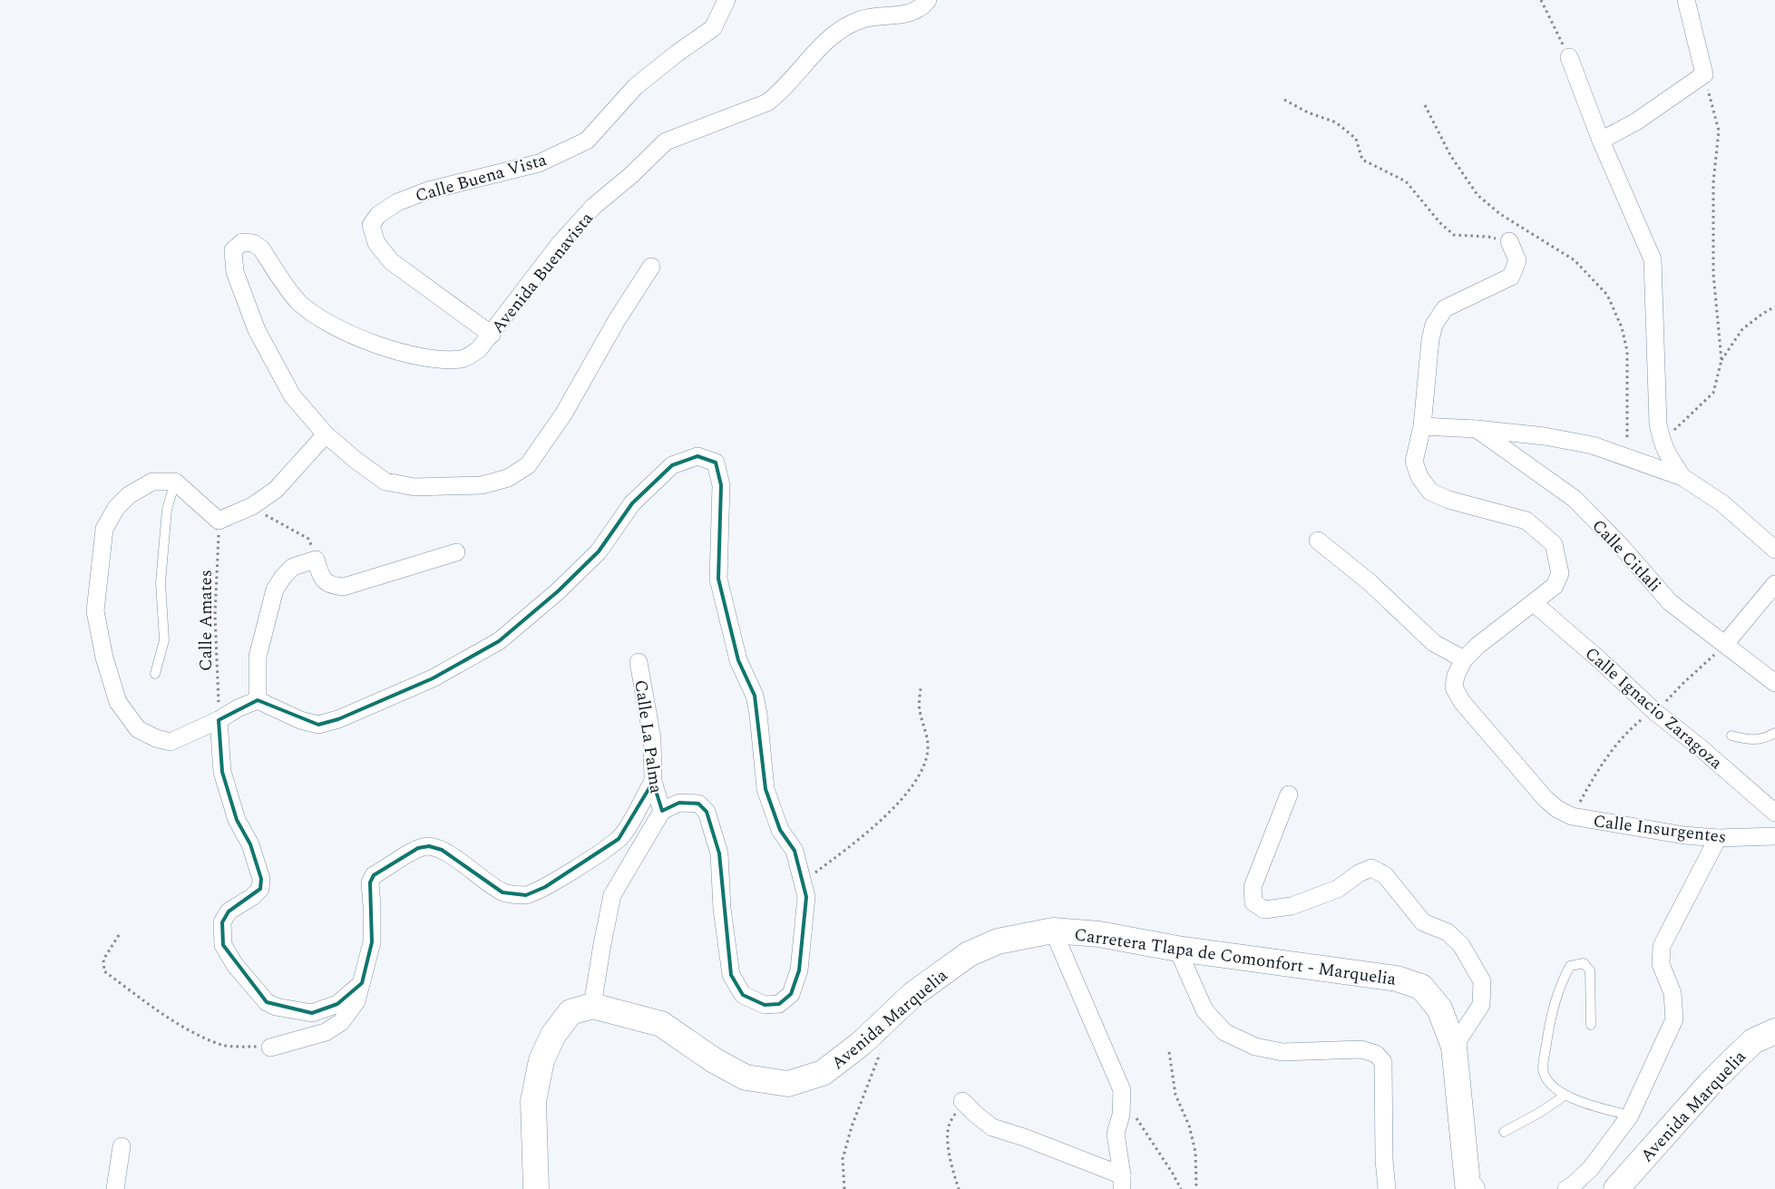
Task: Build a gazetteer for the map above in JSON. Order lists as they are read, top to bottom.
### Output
{
  "streets": {
    "main road": ["Carretera Tlapa de Comonfort - Marquelia", "Avenida Marquelia"],
    "street": [
      "Calle Buena Vista",
      "Avenida Buenavista",
      "Calle Citlali",
      "Calle Ignacio Zaragoza",
      "Calle La Palma",
      "Calle Insurgentes"
    ],
    "path": ["Calle Amates"]
  },
  "crossings": [
    ["Calle Buena Vista", "Avenida Buenavista"],
    ["Carretera Tlapa de Comonfort - Marquelia", "Avenida Marquelia"]
  ]
}
